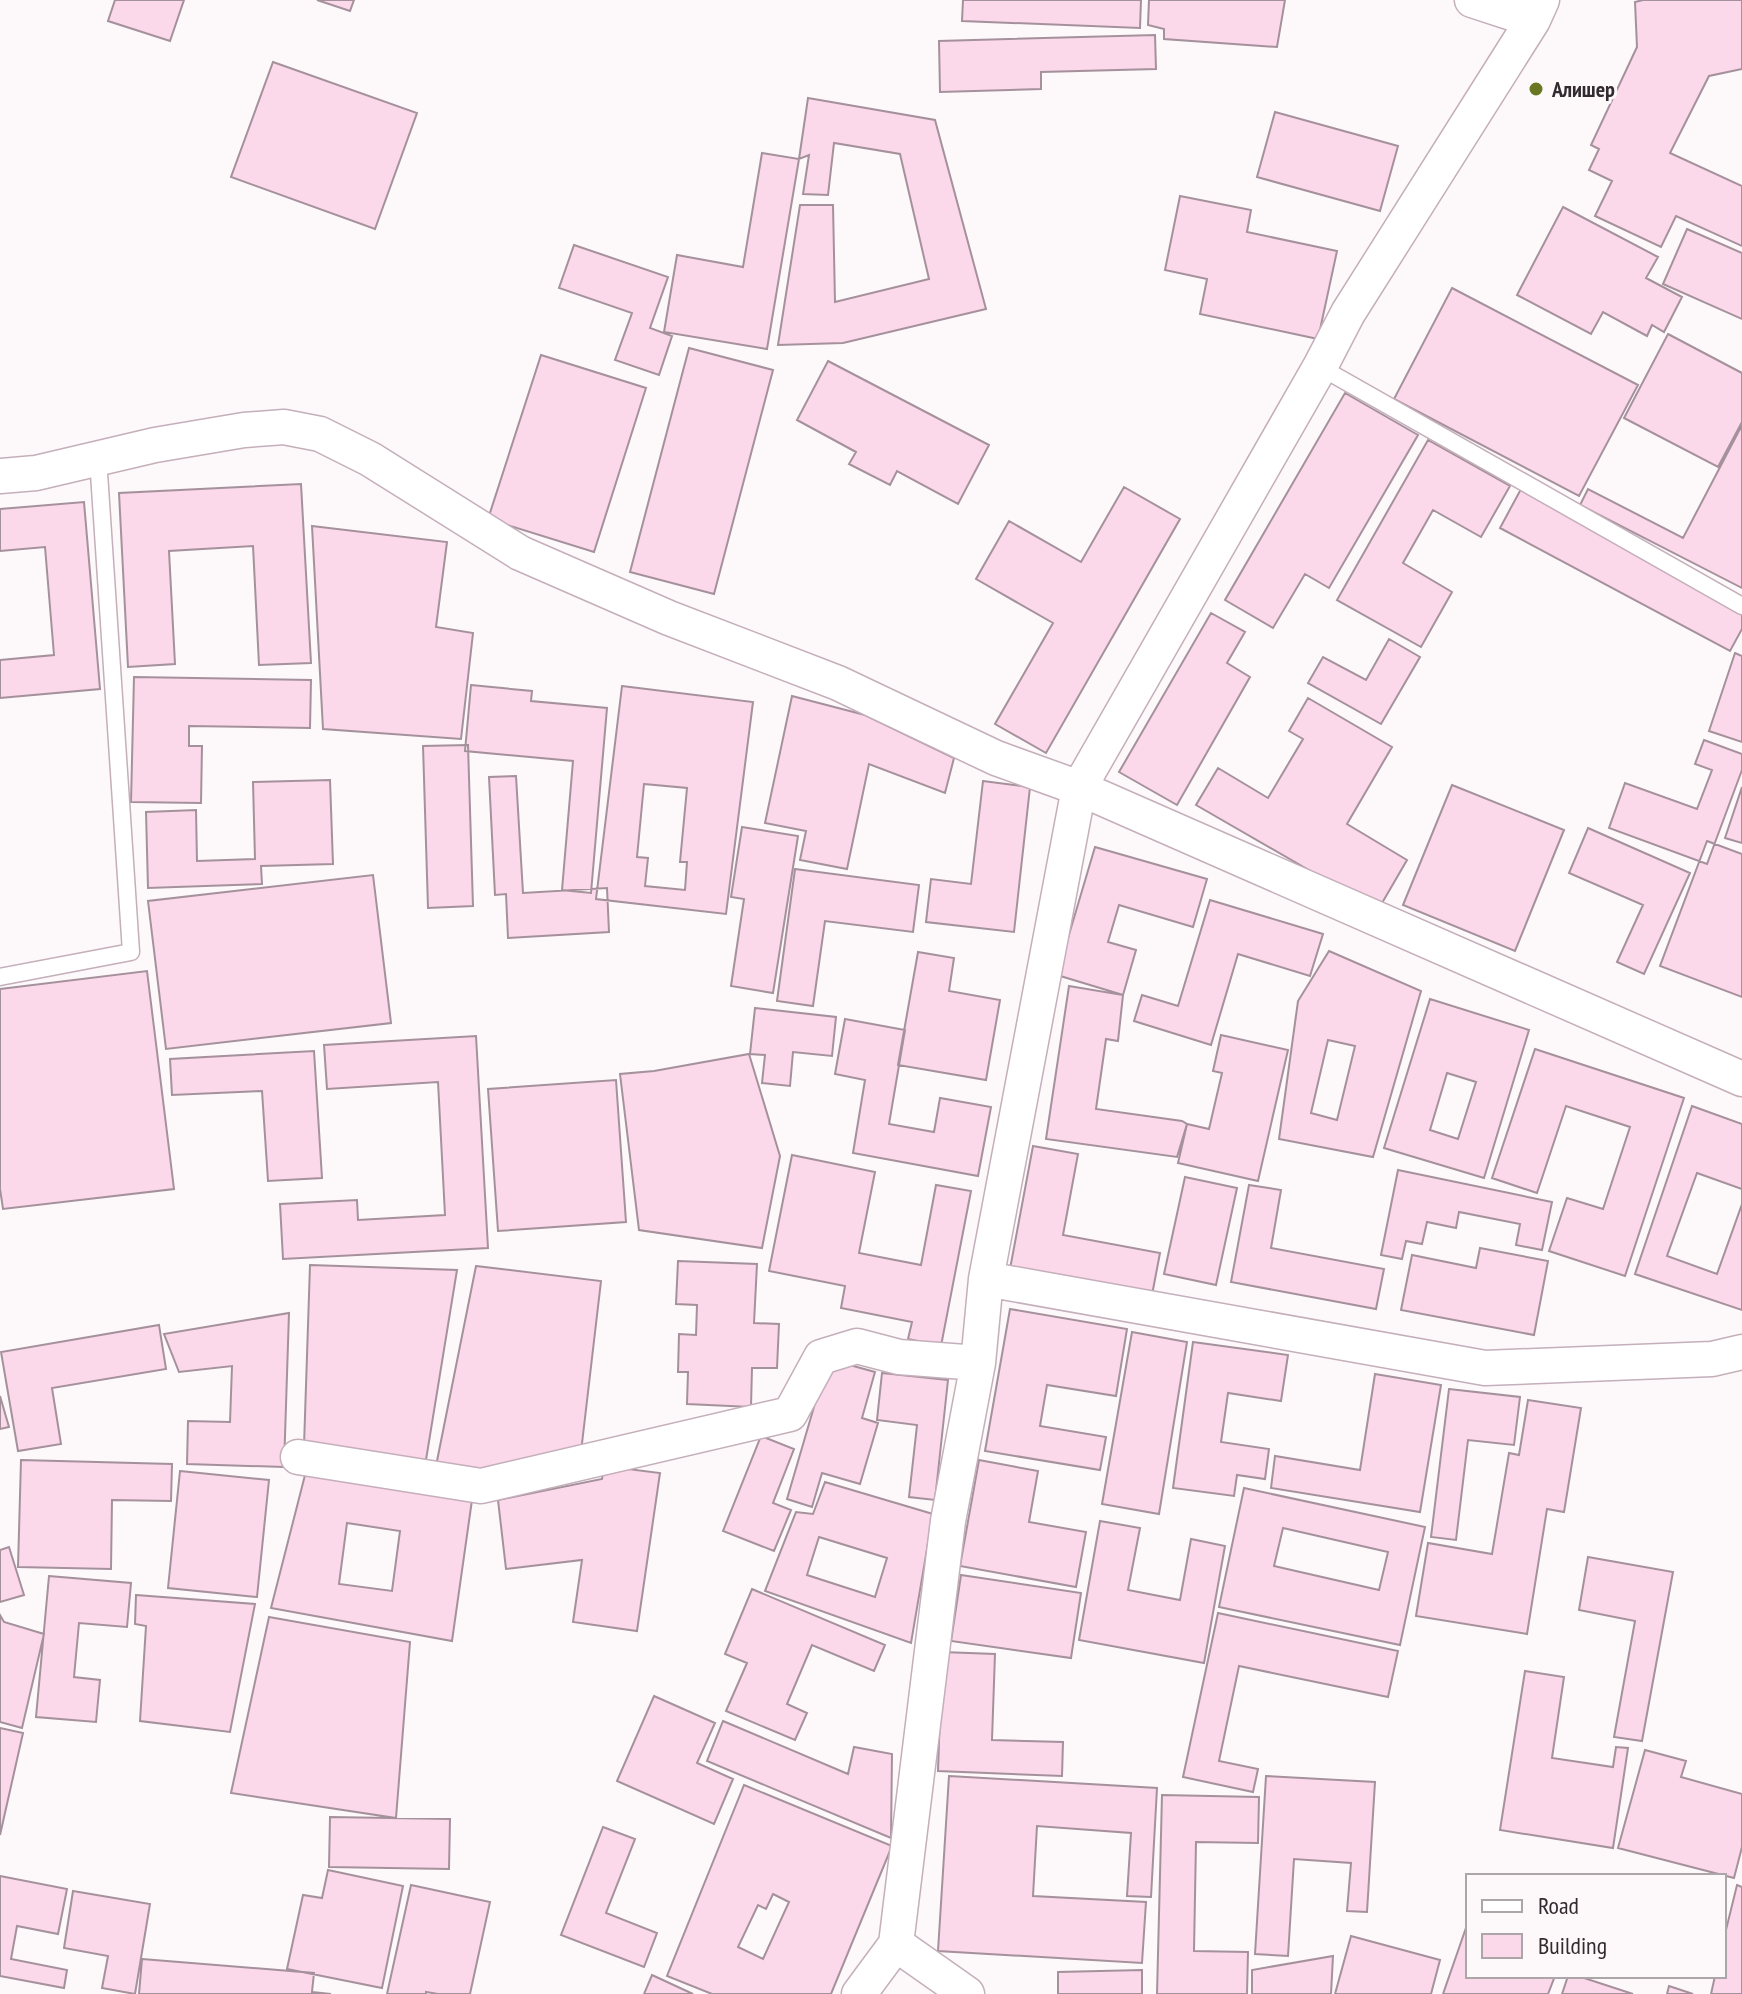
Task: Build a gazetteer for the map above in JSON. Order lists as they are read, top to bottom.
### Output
{
  "places": ["Алишер"],
  "legend": ["Road", "Building"]
}
